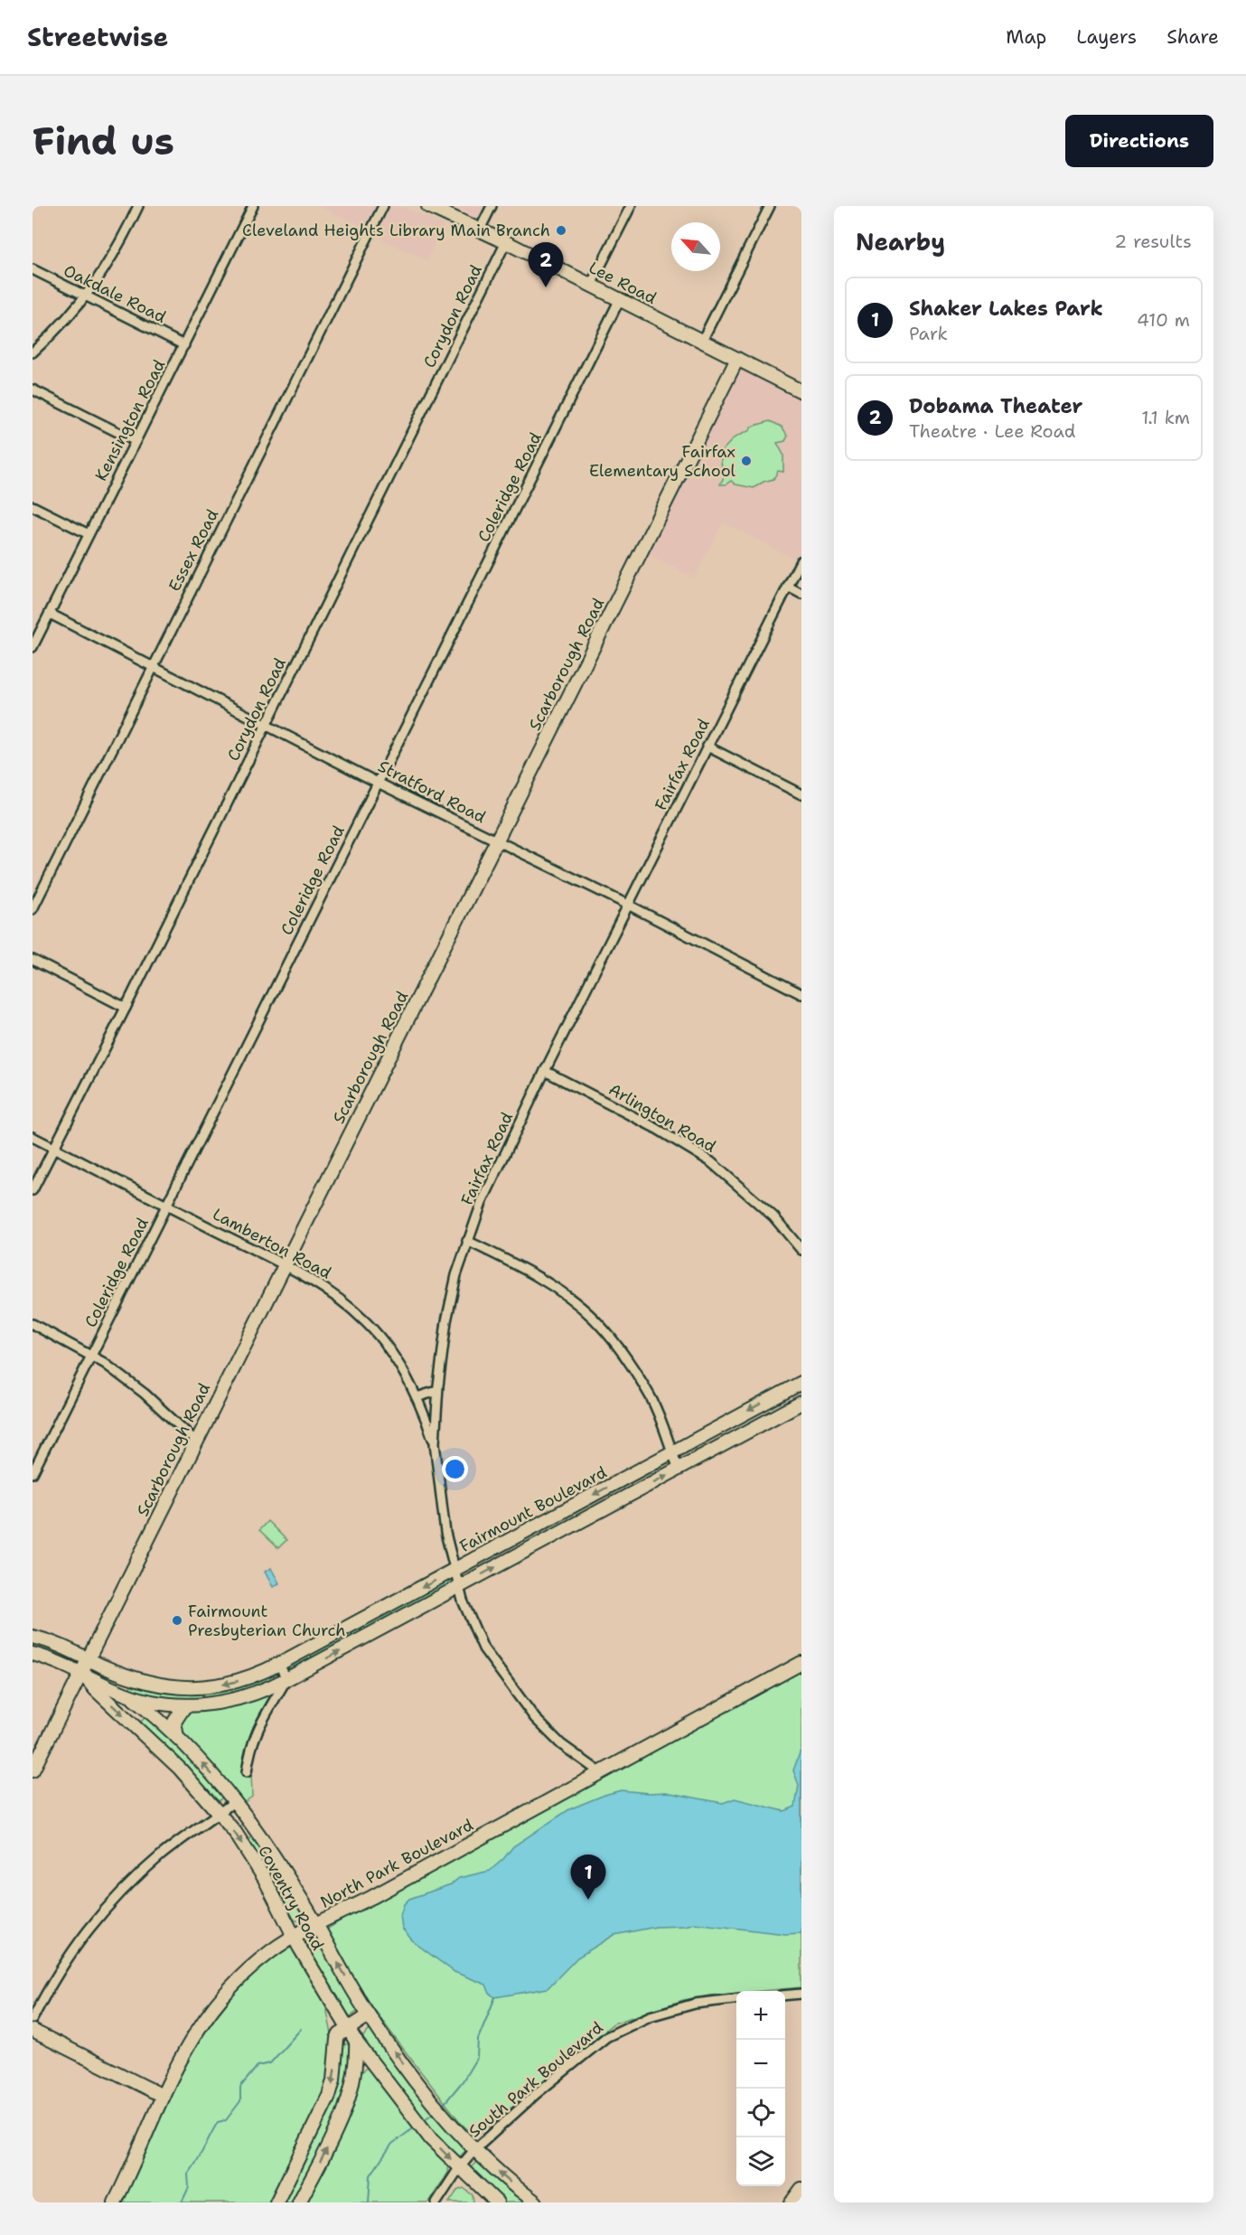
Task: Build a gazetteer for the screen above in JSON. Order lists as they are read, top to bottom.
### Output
{
  "streets": {
    "main road": [
      "Lee Road",
      "Scarborough Road",
      "Fairmount Boulevard",
      "North Park Boulevard",
      "Coventry Road"
    ],
    "street": [
      "Oakdale Road",
      "Corydon Road",
      "Kensington Road",
      "Coleridge Road",
      "Essex Road",
      "Fairfax Road",
      "Stratford Road",
      "Arlington Road",
      "Lamberton Road",
      "South Park Boulevard"
    ]
  },
  "crossings": [
    ["Lee Road", "Corydon Road"],
    ["Lee Road", "Coleridge Road"],
    ["Lee Road", "Scarborough Road"],
    ["Oakdale Road", "Kensington Road"],
    ["Corydon Road", "Stratford Road"],
    ["Corydon Road", "Lamberton Road"],
    ["Kensington Road", "Stratford Road"],
    ["Coleridge Road", "Stratford Road"],
    ["Coleridge Road", "Lamberton Road"],
    ["Essex Road", "Stratford Road"],
    ["Scarborough Road", "Stratford Road"],
    ["Scarborough Road", "Lamberton Road"],
    ["Scarborough Road", "Fairmount Boulevard"],
    ["Scarborough Road", "Coventry Road"],
    ["Fairfax Road", "Stratford Road"],
    ["Fairfax Road", "Arlington Road"],
    ["Fairfax Road", "Lamberton Road"],
    ["Fairfax Road", "Fairmount Boulevard"],
    ["Fairfax Road", "North Park Boulevard"],
    ["Fairmount Boulevard", "Coventry Road"],
    ["North Park Boulevard", "Coventry Road"],
    ["Coventry Road", "South Park Boulevard"]
  ],
  "places": ["Cleveland Heights Library Main Branch", "Fairfax Elementary School", "Fairmount Presbyterian Church"],
  "north": "top left",
  "page": {
    "header": "Streetwise",
    "nav": ["Map", "Layers", "Share"],
    "buttons": "Directions",
    "title": "Find us",
    "heading": ["Nearby", "2 results"],
    "pins": ["2", "1"],
    "list": [
      {
        "mark": "1",
        "name": "Shaker Lakes Park",
        "note": "Park",
        "value": "410 m"
      },
      {
        "mark": "2",
        "name": "Dobama Theater",
        "note": "Theatre · Lee Road",
        "value": "1.1 km"
      }
    ],
    "map_buttons": ["+", "−"]
  }
}
